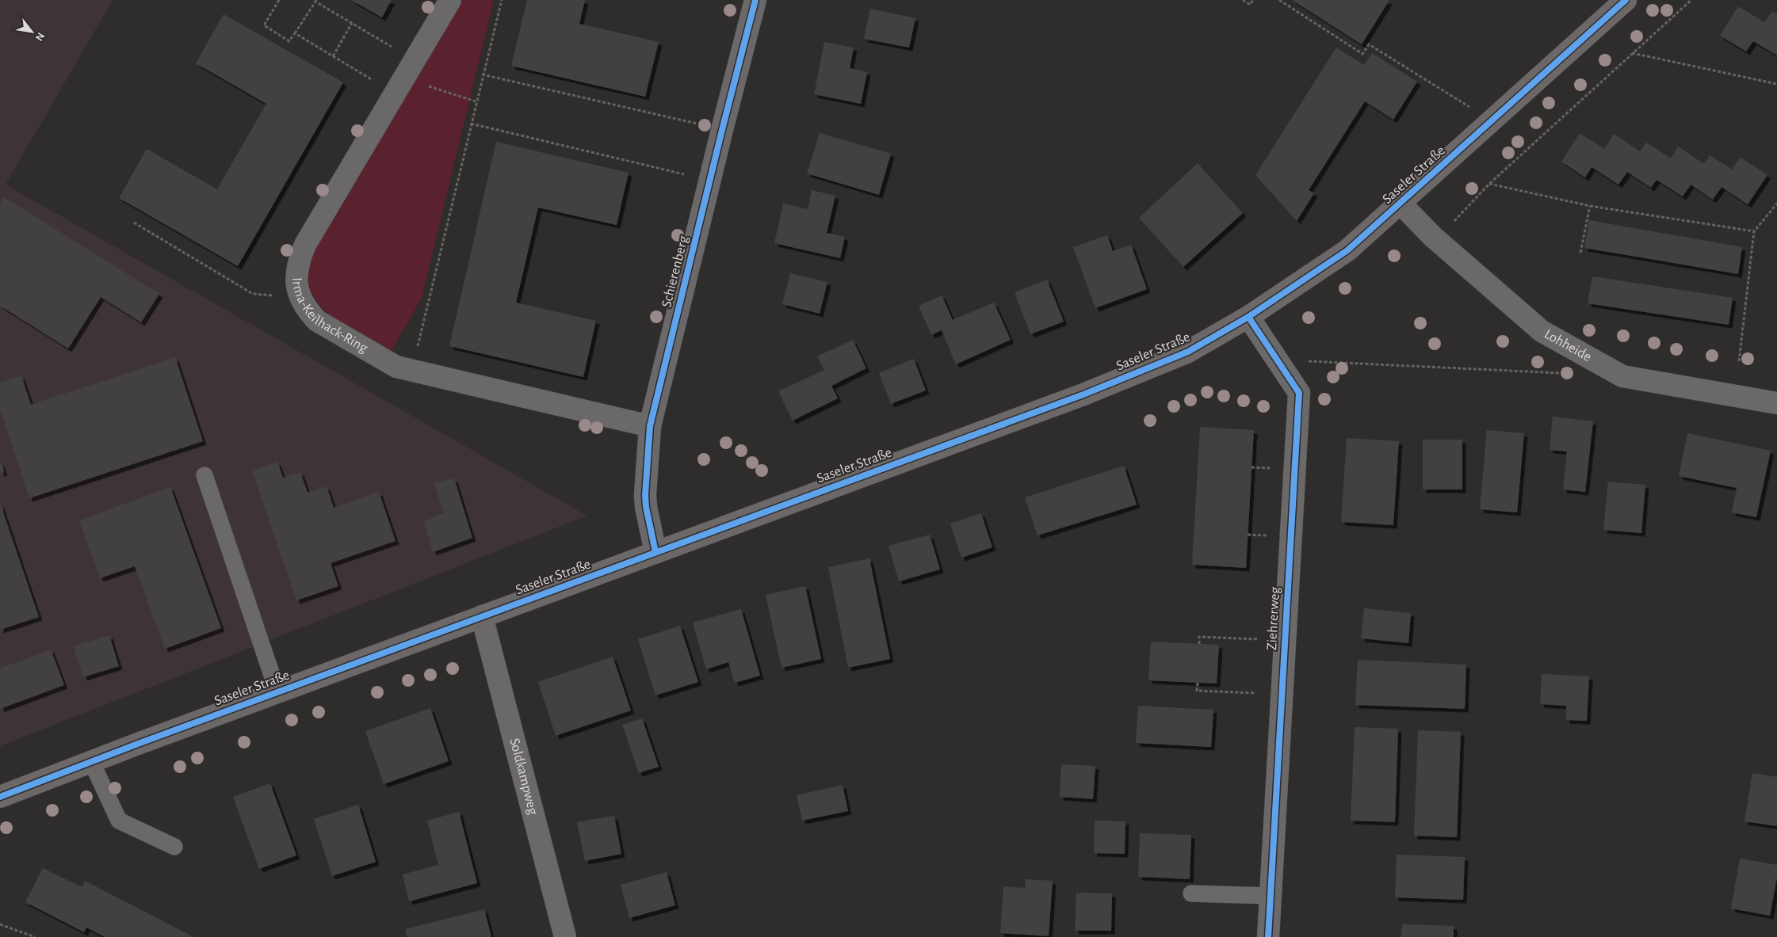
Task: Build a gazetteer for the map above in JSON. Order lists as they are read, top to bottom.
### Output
{
  "streets": {
    "street": [
      "Saseler Straße",
      "Schierenberg",
      "Irma-Keilhack-Ring",
      "Lohheide",
      "Ziehrerweg",
      "Soldkampweg"
    ]
  },
  "crossings": [
    ["Saseler Straße", "Schierenberg"],
    ["Saseler Straße", "Lohheide"],
    ["Saseler Straße", "Ziehrerweg"],
    ["Saseler Straße", "Soldkampweg"],
    ["Schierenberg", "Irma-Keilhack-Ring"]
  ],
  "north": "bottom right"
}
